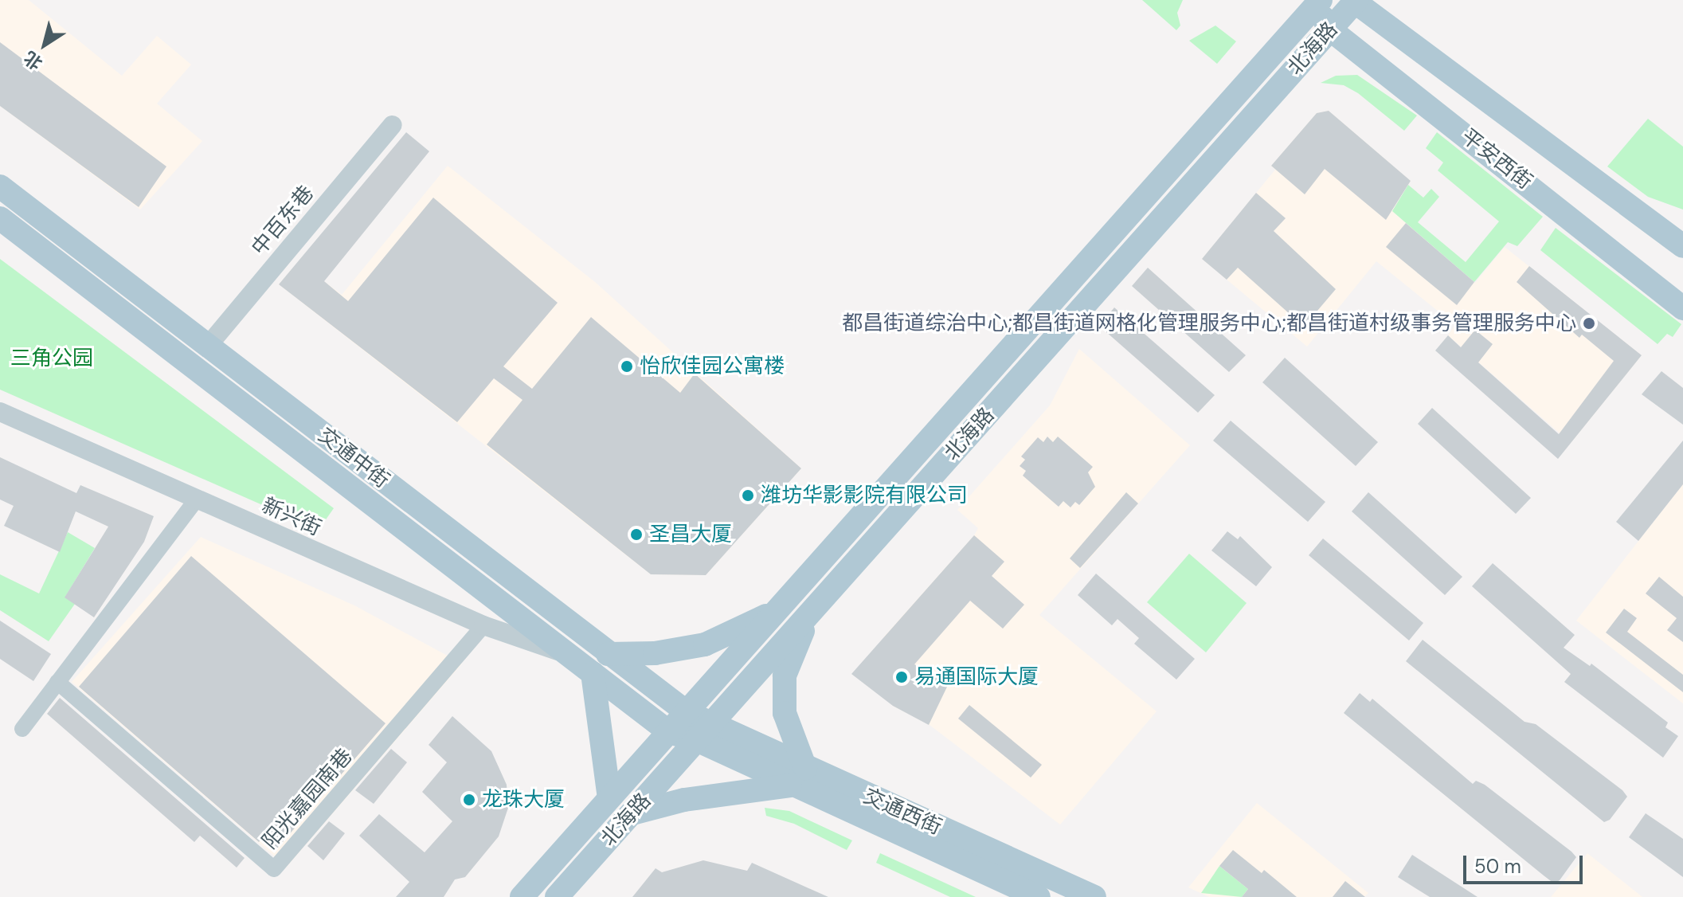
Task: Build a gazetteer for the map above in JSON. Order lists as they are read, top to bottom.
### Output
{
  "streets": {
    "main road": [
      "北海路",
      "平安西街",
      "交通中街",
      "交通西街"
    ],
    "street": ["中百东巷", "新兴街", "阳光嘉园南巷"]
  },
  "crossings": [
    ["北海路", "平安西街"],
    ["北海路", "交通中街"],
    ["北海路", "交通西街"],
    ["中百东巷", "交通中街"],
    ["交通中街", "新兴街"],
    ["交通中街", "交通西街"],
    ["新兴街", "阳光嘉园南巷"]
  ],
  "parks": ["三角公园"],
  "places": [
    "都昌街道综治中心;都昌街道网格化管理服务中心;都昌街道村级事务管理服务中心",
    "怡欣佳园公寓楼",
    "潍坊华影影院有限公司",
    "圣昌大厦",
    "易通国际大厦",
    "龙珠大厦"
  ],
  "scale_bar": "50 m",
  "north": "bottom left"
}
